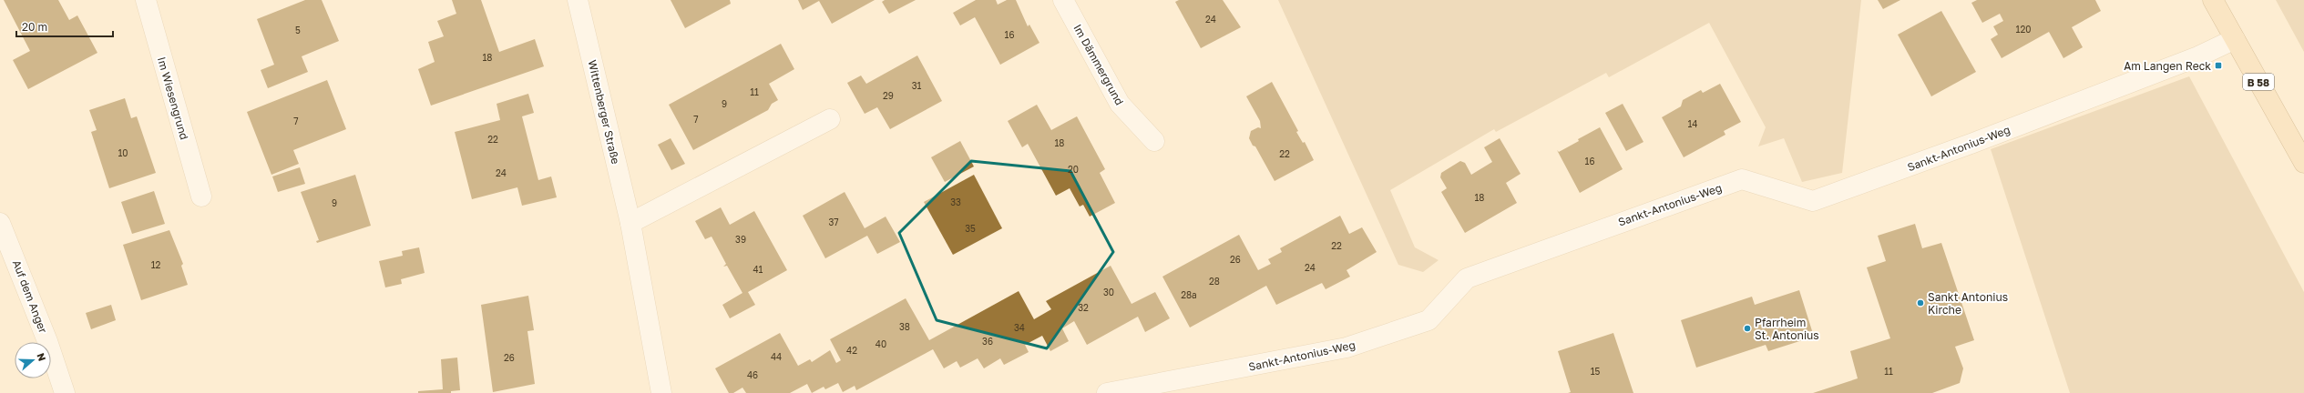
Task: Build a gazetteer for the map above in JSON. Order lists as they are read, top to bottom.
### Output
{
  "streets": {
    "main road": ["B 58"],
    "street": [
      "Im Dämmergrund",
      "Im Wiesengrund",
      "Wittenberger Straße",
      "Sankt-Antonius-Weg",
      "Auf dem Anger"
    ]
  },
  "crossings": [
    ["B 58", "Sankt-Antonius-Weg"]
  ],
  "places": {
    "transit": ["Am Langen Reck"],
    "other": ["Sankt Antonius Kirche", "Pfarrheim St. Antonius"]
  },
  "house_numbers": [
    "24",
    "120",
    "5",
    "16",
    "18",
    "31",
    "11",
    "29",
    "9",
    "7",
    "7",
    "14",
    "22",
    "18",
    "10",
    "22",
    "16",
    "20",
    "24",
    "18",
    "33",
    "9",
    "37",
    "35",
    "39",
    "22",
    "26",
    "12",
    "24",
    "41",
    "28",
    "30",
    "28a",
    "32",
    "38",
    "34",
    "36",
    "40",
    "42",
    "44",
    "26",
    "15",
    "11",
    "46"
  ],
  "scale_bar": "20 m",
  "north": "right"
}
